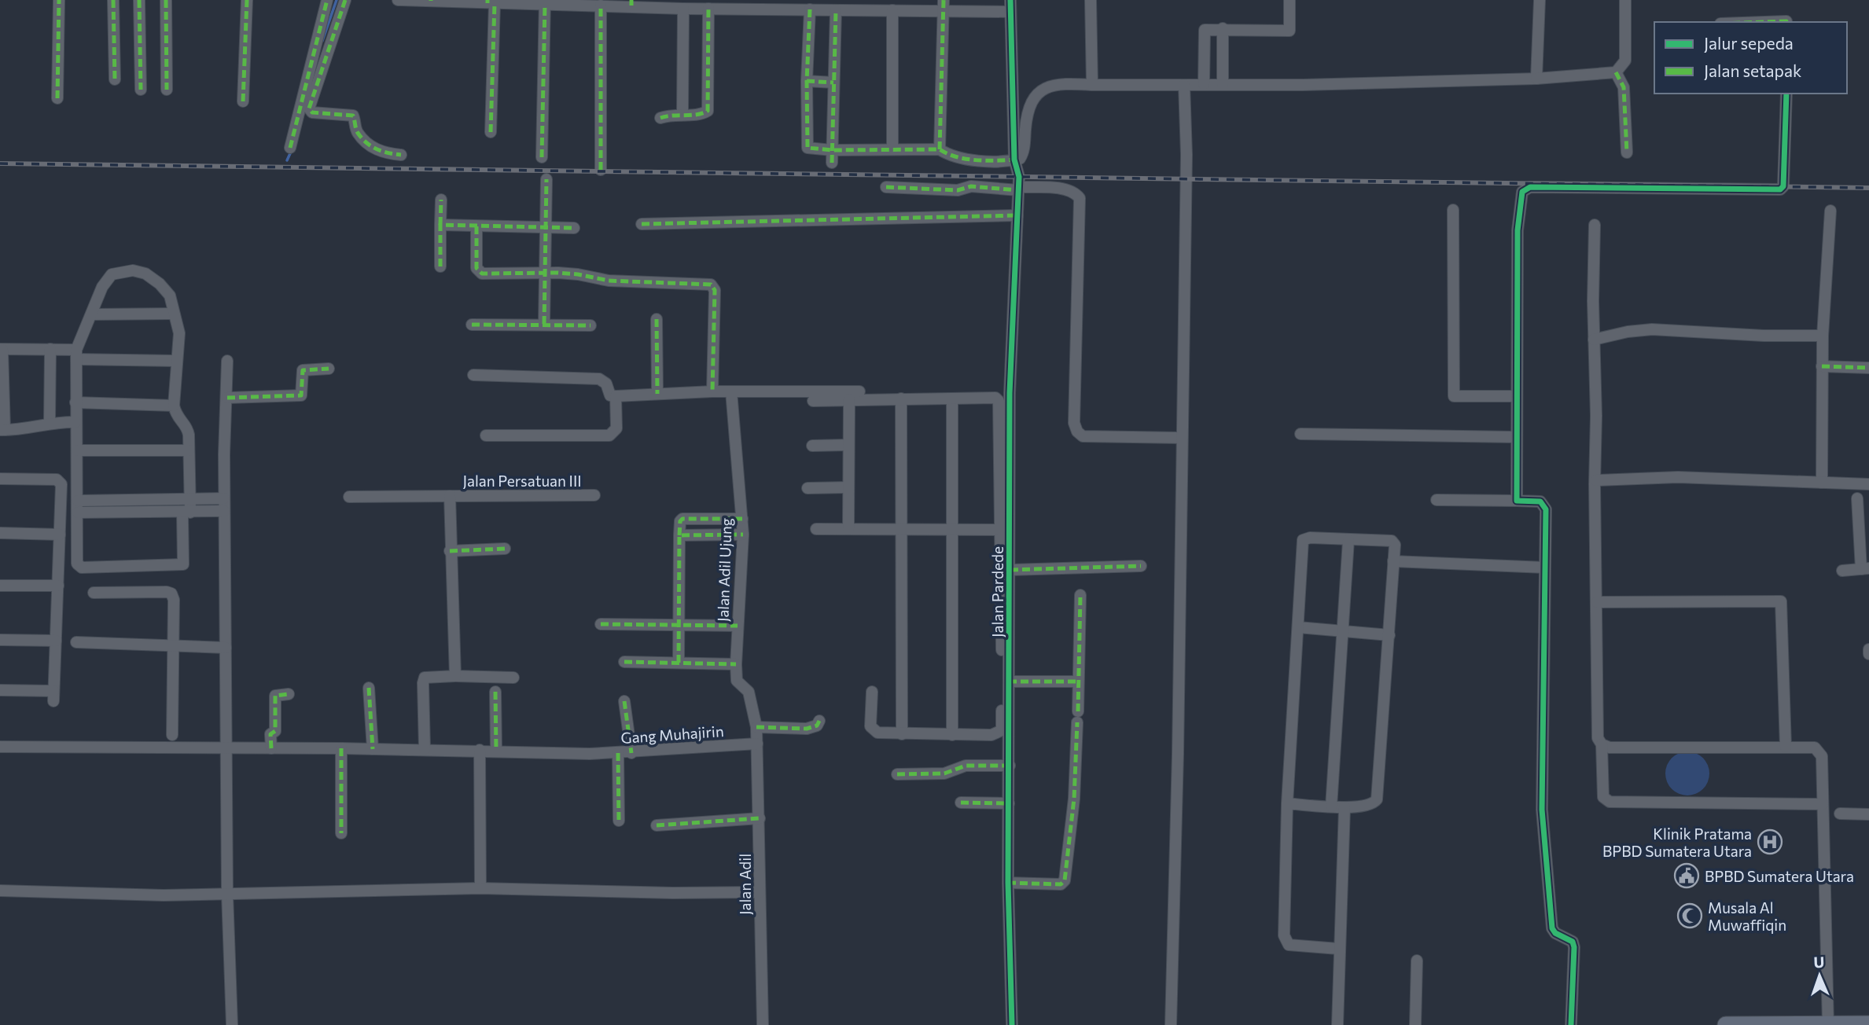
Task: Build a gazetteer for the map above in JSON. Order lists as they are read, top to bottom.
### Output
{
  "streets": {
    "street": [
      "Jalan Persatuan III",
      "Jalan Adil Ujung",
      "Jalan Pardede",
      "Gang Muhajirin",
      "Jalan Adil"
    ]
  },
  "crossings": [
    ["Jalan Adil Ujung", "Gang Muhajirin"],
    ["Jalan Adil Ujung", "Jalan Adil"],
    ["Gang Muhajirin", "Jalan Adil"]
  ],
  "places": {
    "hospital": ["Klinik Pratama BPBD Sumatera Utara"],
    "public building": ["BPBD Sumatera Utara"],
    "mosque": ["Musala Al Muwaffiqin"]
  },
  "legend": ["Jalur sepeda", "Jalan setapak"],
  "north": "top"
}
